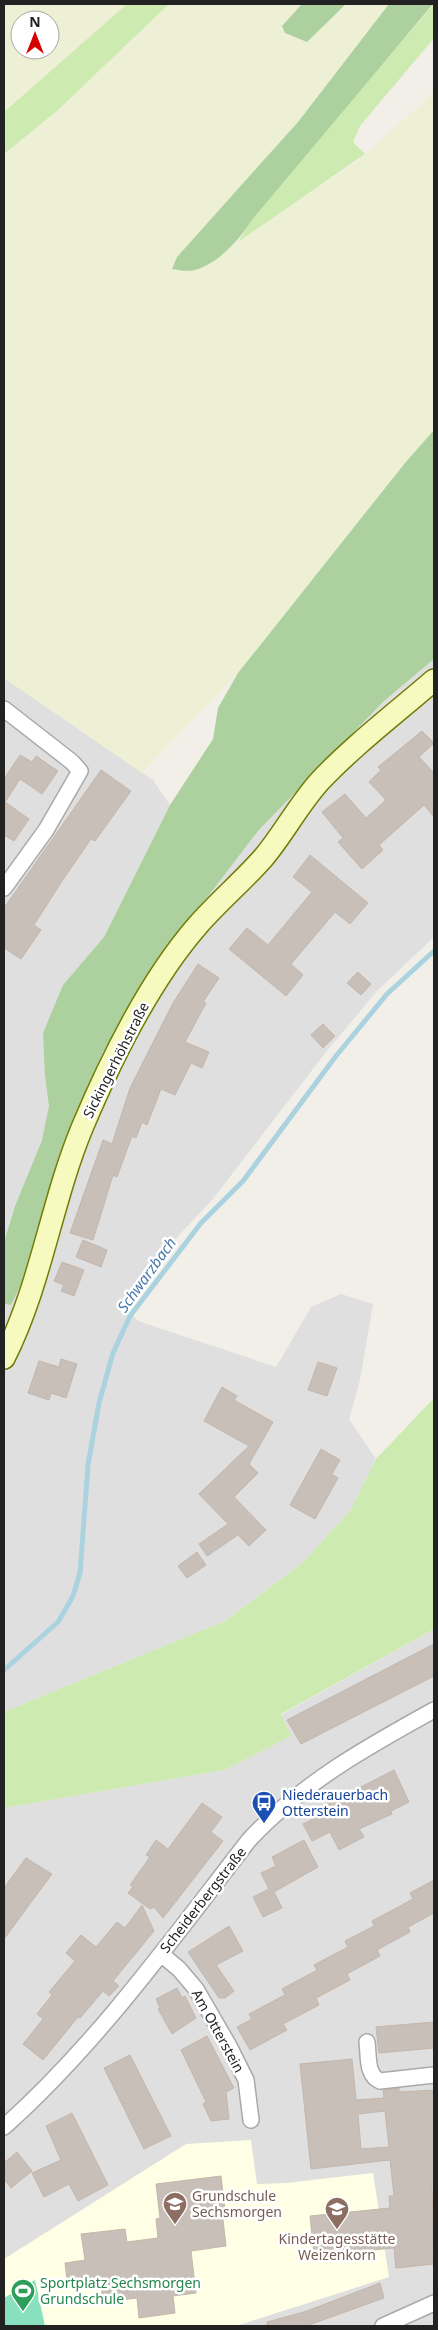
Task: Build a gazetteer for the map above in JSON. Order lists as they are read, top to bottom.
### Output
{
  "streets": {
    "main road": ["Sickingerhöhstraße"],
    "street": ["Scheiderbergstraße", "Am Otterstein"]
  },
  "crossings": [
    ["Scheiderbergstraße", "Am Otterstein"]
  ],
  "water": ["Schwarzbach"],
  "places": {
    "bus stop": ["Niederauerbach Otterstein"],
    "school or university": ["Grundschule Sechsmorgen", "Kindertagesstätte Weizenkorn"],
    "sports": ["Sportplatz Sechsmorgen Grundschule"]
  },
  "north": "top"
}
